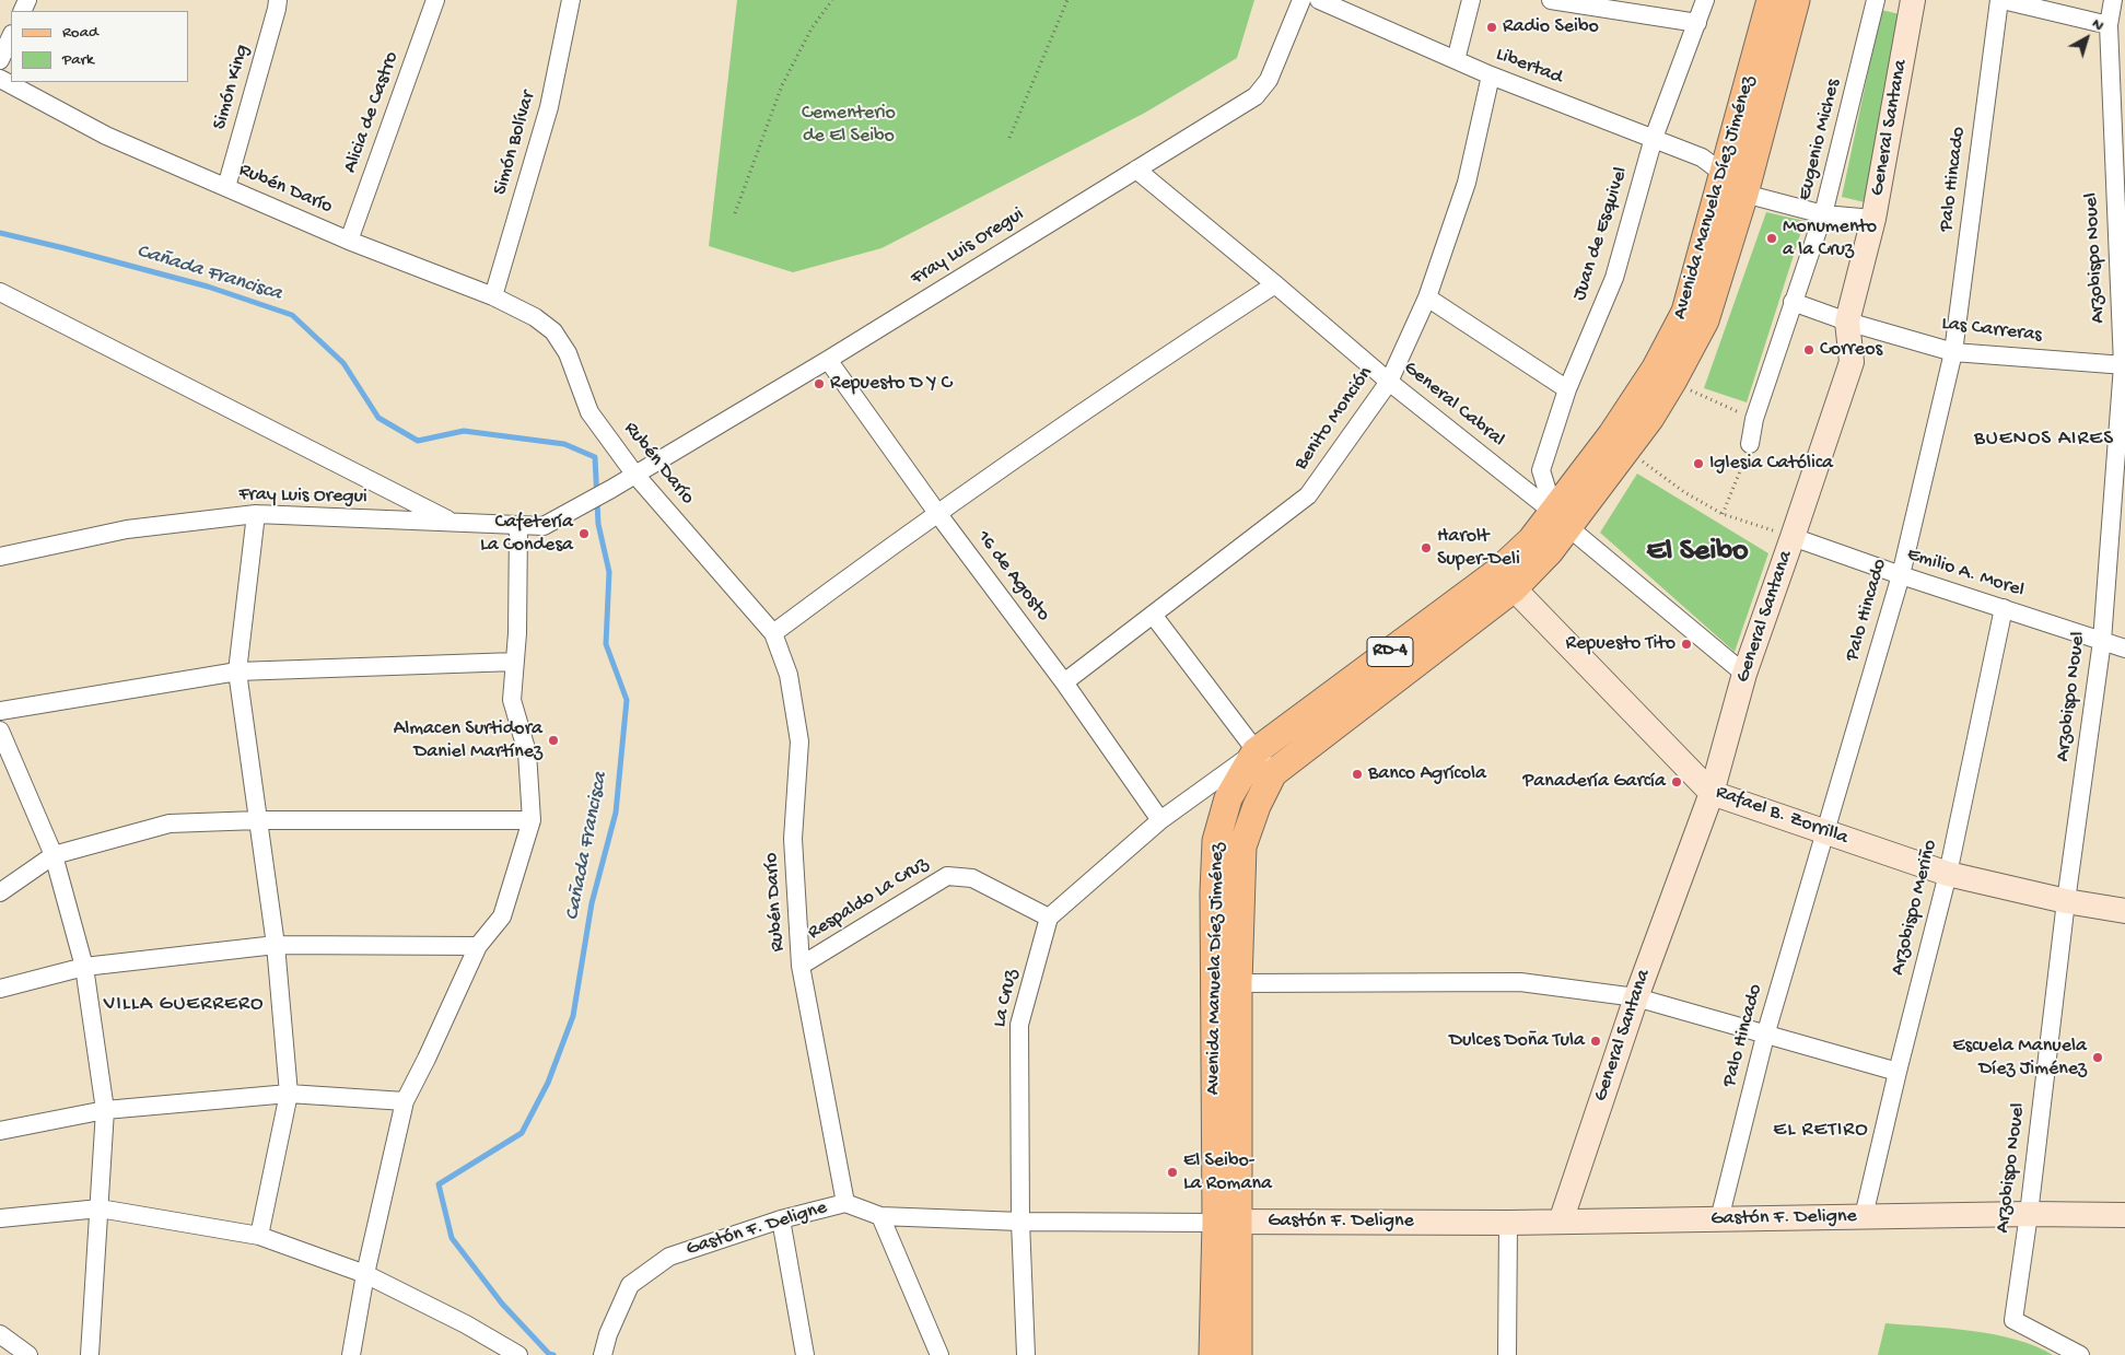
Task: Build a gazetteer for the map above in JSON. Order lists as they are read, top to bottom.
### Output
{
  "streets": {
    "main road": ["Avenida Manuela Díez Jiménez", "RD-4"],
    "street": [
      "Libertad",
      "Simón King",
      "Alicia de Castro",
      "General Santana",
      "Eugenio Miches",
      "Simón Bolívar",
      "Palo Hincado",
      "Rubén Darío",
      "Juan de Esquivel",
      "Fray Luis Oregui",
      "Arzobispo Nouel",
      "Las Carreras",
      "General Cabral",
      "Benito Monción",
      "Emilio A. Morel",
      "16 de Agosto",
      "Rafael B. Zorrilla",
      "Respaldo La Cruz",
      "Arzobispo Meriño",
      "La Cruz",
      "Gastón F. Deligne"
    ]
  },
  "crossings": [
    ["Libertad", "Avenida Manuela Díez Jiménez"],
    ["Libertad", "Juan de Esquivel"],
    ["Libertad", "Benito Monción"],
    ["Simón King", "Rubén Darío"],
    ["Alicia de Castro", "Rubén Darío"],
    ["General Santana", "Las Carreras"],
    ["General Santana", "General Cabral"],
    ["General Santana", "Emilio A. Morel"],
    ["General Santana", "Rafael B. Zorrilla"],
    ["General Santana", "Gastón F. Deligne"],
    ["Eugenio Miches", "Las Carreras"],
    ["Simón Bolívar", "Rubén Darío"],
    ["Palo Hincado", "Las Carreras"],
    ["Palo Hincado", "Emilio A. Morel"],
    ["Palo Hincado", "Rafael B. Zorrilla"],
    ["Palo Hincado", "Gastón F. Deligne"],
    ["Rubén Darío", "Fray Luis Oregui"],
    ["Rubén Darío", "Respaldo La Cruz"],
    ["Rubén Darío", "Gastón F. Deligne"],
    ["Avenida Manuela Díez Jiménez", "Juan de Esquivel"],
    ["Avenida Manuela Díez Jiménez", "General Cabral"],
    ["Avenida Manuela Díez Jiménez", "Rafael B. Zorrilla"],
    ["Avenida Manuela Díez Jiménez", "Gastón F. Deligne"],
    ["Juan de Esquivel", "General Cabral"],
    ["Fray Luis Oregui", "General Cabral"],
    ["Fray Luis Oregui", "16 de Agosto"],
    ["Arzobispo Nouel", "Las Carreras"],
    ["Arzobispo Nouel", "Emilio A. Morel"],
    ["Arzobispo Nouel", "Rafael B. Zorrilla"],
    ["Arzobispo Nouel", "Gastón F. Deligne"],
    ["General Cabral", "Benito Monción"],
    ["Benito Monción", "16 de Agosto"],
    ["Emilio A. Morel", "Arzobispo Meriño"],
    ["Rafael B. Zorrilla", "Arzobispo Meriño"],
    ["Respaldo La Cruz", "La Cruz"],
    ["Arzobispo Meriño", "Gastón F. Deligne"],
    ["La Cruz", "Gastón F. Deligne"]
  ],
  "districts": [
    "BUENOS AIRES",
    "El Seibo",
    "VILLA GUERRERO",
    "EL RETIRO"
  ],
  "water": ["Cañada Francisca"],
  "parks": ["Cementerio de El Seibo"],
  "places": [
    "Radio Seibo",
    "Monumento a la Cruz",
    "Correos",
    "Repuesto D Y C",
    "Iglesia Católica",
    "Cafetería La Condesa",
    "Harolt Super-Deli",
    "Repuesto Tito",
    "Almacen Surtidora Daniel Martínez",
    "Banco Agrícola",
    "Panadería García",
    "Dulces Doña Tula",
    "Escuela Manuela Díez Jiménez",
    "El Seibo- La Romana"
  ],
  "legend": ["Road", "Park"],
  "north": "top right"
}
